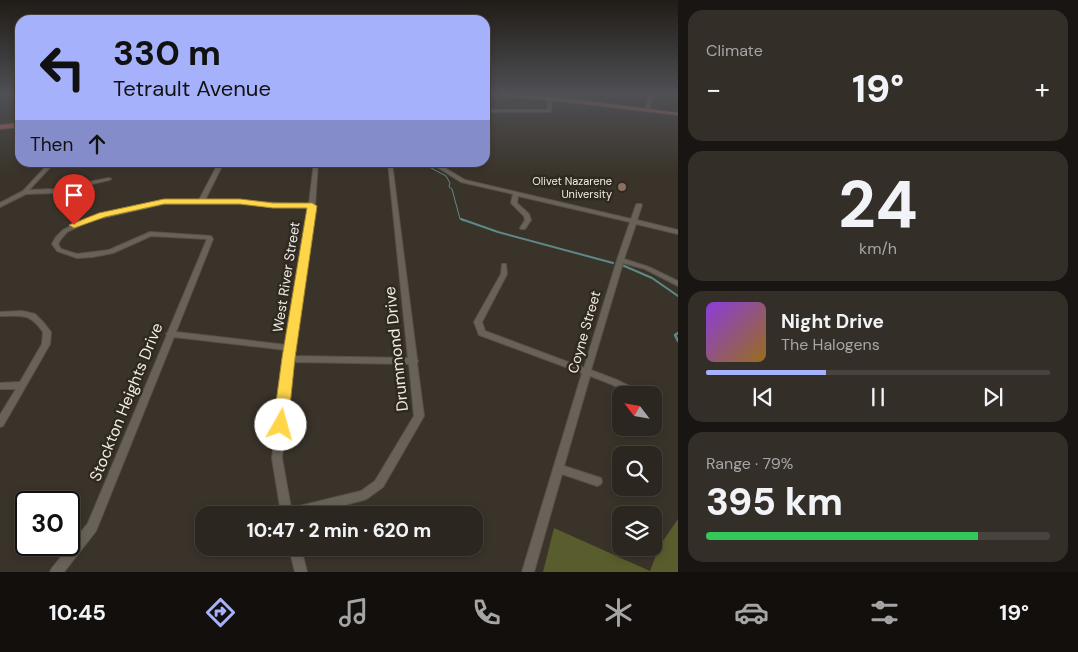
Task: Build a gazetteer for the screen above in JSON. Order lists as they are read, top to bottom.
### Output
{
  "streets": {
    "street": [
      "West River Street",
      "Coyne Street",
      "Drummond Drive",
      "Stockton Heights Drive"
    ]
  },
  "places": ["Olivet Nazarene University"],
  "north": "top left",
  "page": {
    "tile": [
      "Climate",
      ["24", "km/h"],
      ["Range · 79%", "395 km"]
    ],
    "turn": ["330 m", "Tetrault Avenue"],
    "heat": ["−", "19°", "+"],
    "then": "Then",
    "song": ["Night Drive", "The Halogens"],
    "limit": "30",
    "trip": "10:47 · 2 min · 620 m",
    "tabs": ["10:45", "19°"]
  }
}
